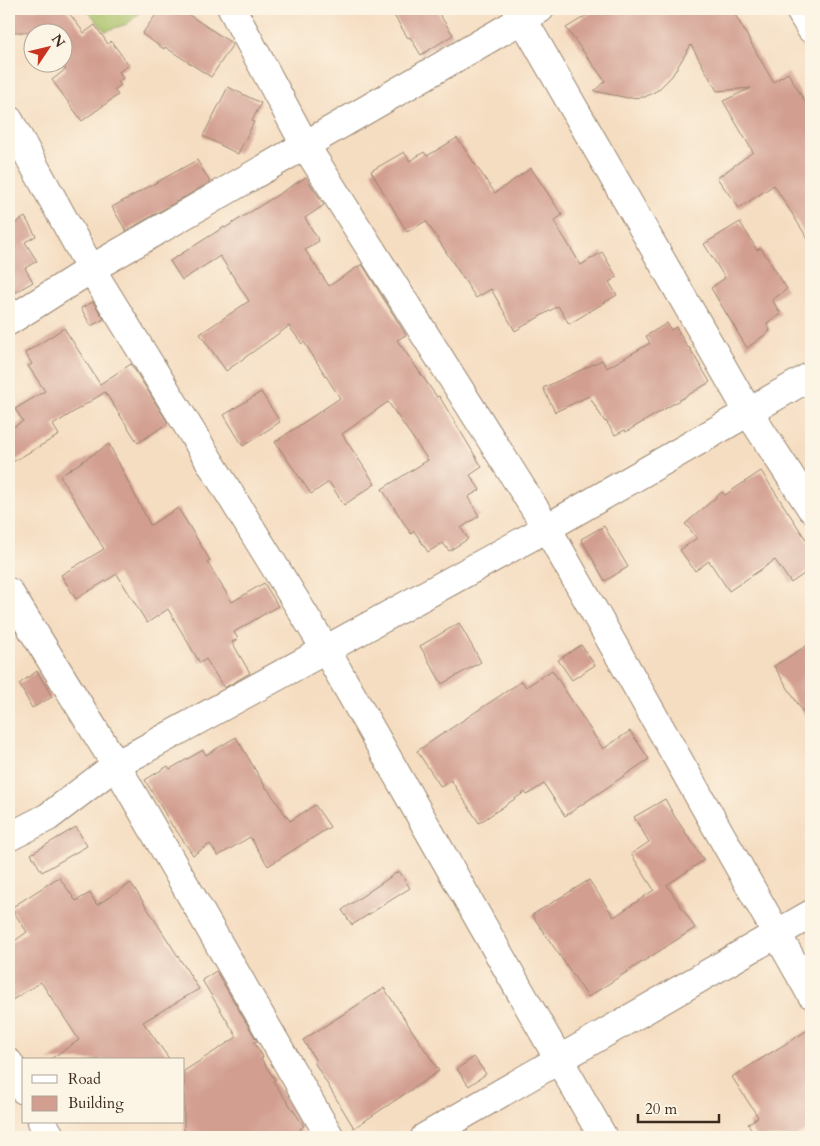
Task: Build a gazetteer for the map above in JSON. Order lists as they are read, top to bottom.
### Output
{
  "legend": ["Road", "Building"],
  "scale_bar": "20 m",
  "north": "top right"
}
